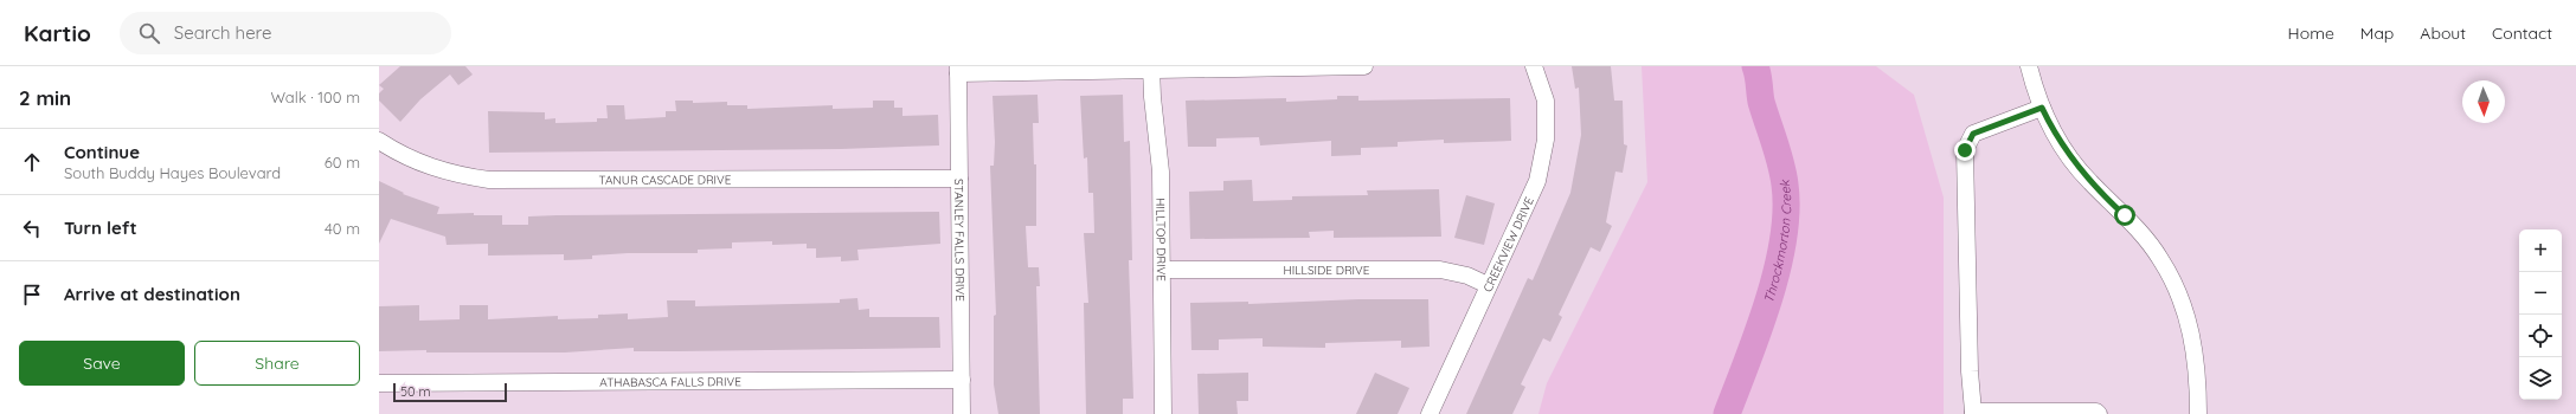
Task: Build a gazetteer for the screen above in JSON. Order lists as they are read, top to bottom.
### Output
{
  "streets": {
    "street": [
      "TANUR CASCADE DRIVE",
      "STANLEY FALLS DRIVE",
      "HILLTOP DRIVE",
      "CREEKVIEW DRIVE",
      "HILLSIDE DRIVE",
      "ATHABASCA FALLS DRIVE"
    ]
  },
  "crossings": [
    ["TANUR CASCADE DRIVE", "STANLEY FALLS DRIVE"],
    ["STANLEY FALLS DRIVE", "ATHABASCA FALLS DRIVE"],
    ["HILLTOP DRIVE", "HILLSIDE DRIVE"],
    ["CREEKVIEW DRIVE", "HILLSIDE DRIVE"]
  ],
  "water": ["Throckmorton Creek"],
  "scale_bar": "50 m",
  "north": "bottom",
  "page": {
    "header": "Kartio",
    "search": "Search here",
    "nav": [
      "Home",
      "Map",
      "About",
      "Contact"
    ],
    "heading": ["2 min", "Walk · 100 m"],
    "list": [
      ["Continue", "South Buddy Hayes Boulevard", "60 m"],
      ["Turn left", "40 m"],
      "Arrive at destination"
    ],
    "map_buttons": ["+", "−"],
    "buttons": ["Save", "Share"],
    "scale": "50 m"
  }
}
